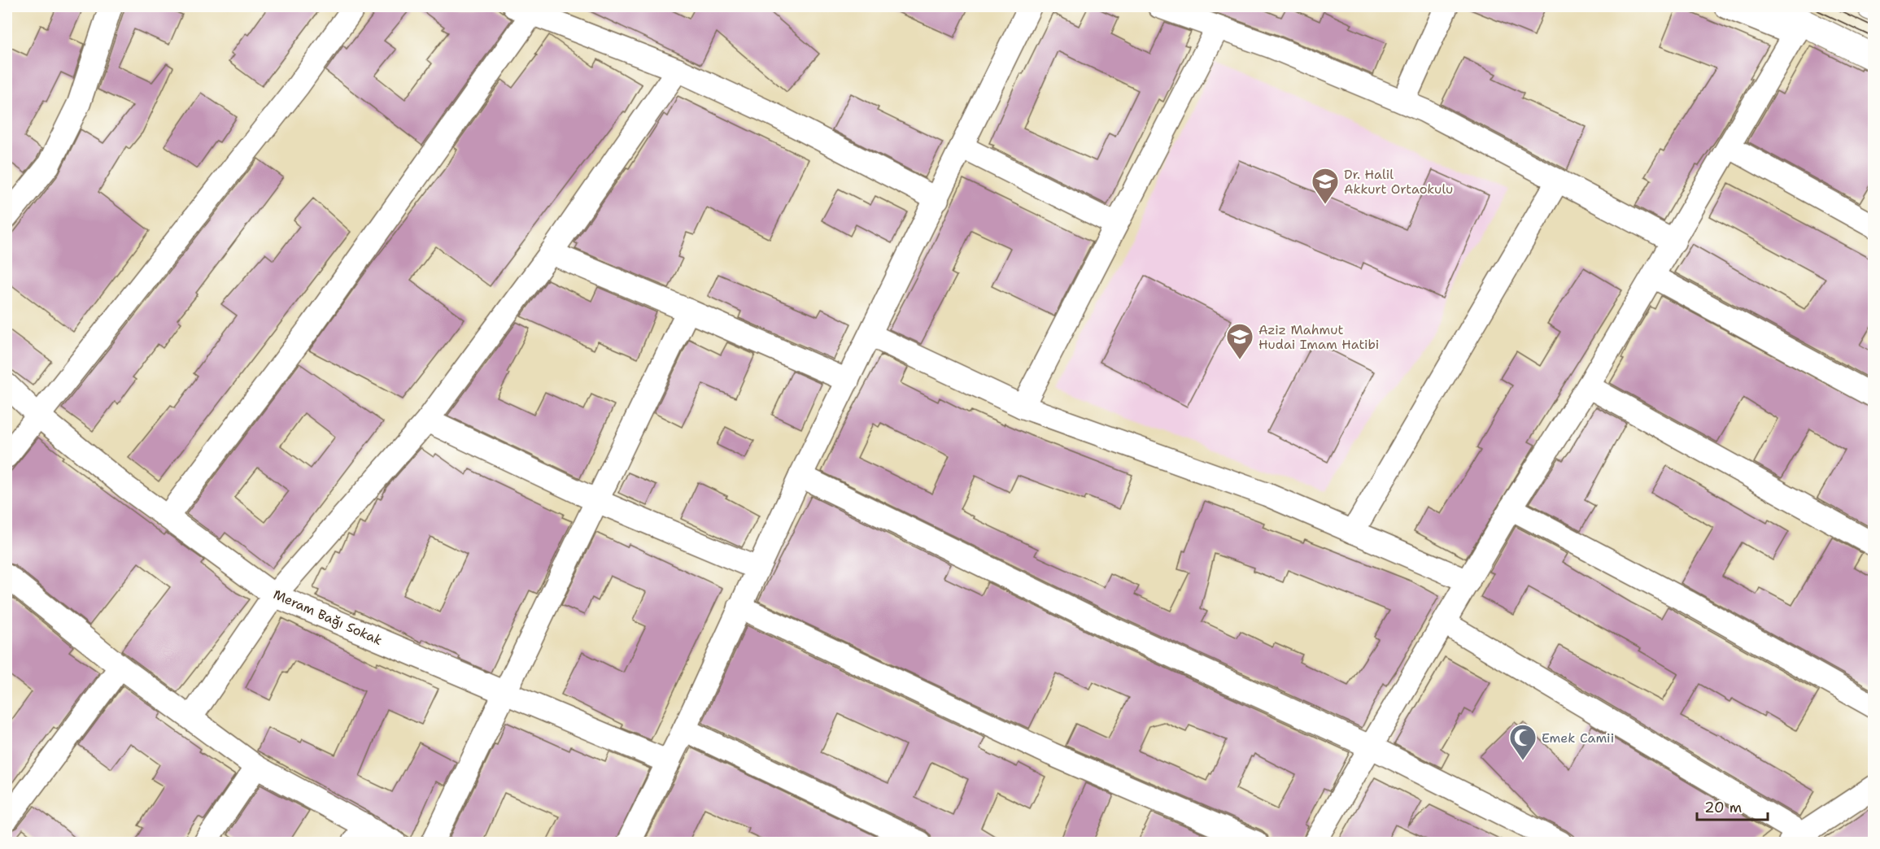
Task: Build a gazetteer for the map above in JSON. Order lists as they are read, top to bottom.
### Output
{
  "streets": {
    "street": ["Meram Bağı Sokak"]
  },
  "places": {
    "school or university": ["Dr. Halil Akkurt Ortaokulu", "Aziz Mahmut Hudai Imam Hatibi"],
    "mosque": ["Emek Camii"]
  },
  "scale_bar": "20 m"
}
